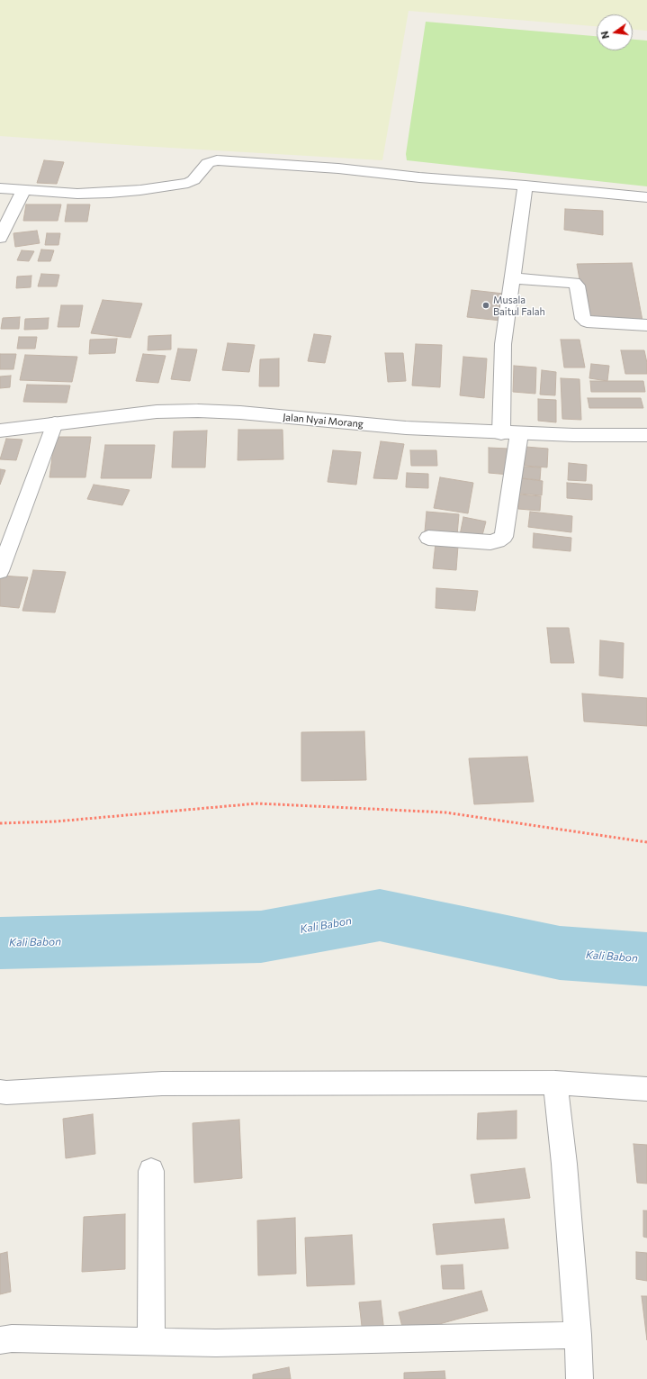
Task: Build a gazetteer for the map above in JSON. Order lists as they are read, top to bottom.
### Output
{
  "streets": {
    "street": ["Jalan Nyai Morang"]
  },
  "water": ["Kali Babon"],
  "places": ["Musala Baitul Falah"],
  "north": "left"
}
